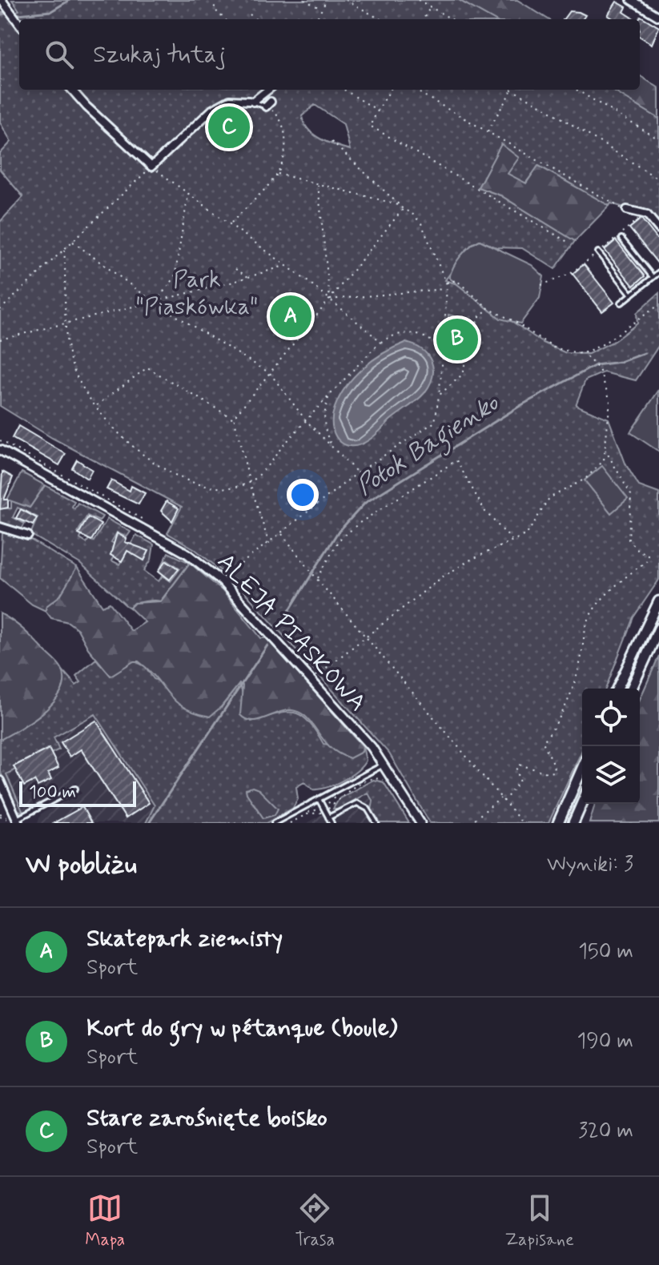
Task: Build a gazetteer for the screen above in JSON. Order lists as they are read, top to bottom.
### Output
{
  "streets": {
    "street": ["ALEJA PIASKOWA"]
  },
  "water": ["Potok Bagienko"],
  "parks": ["Park \"Piaskówka\""],
  "scale_bar": "100 m",
  "page": {
    "search": "Szukaj tutaj",
    "pins": ["C", "A", "B"],
    "scale": "100 m",
    "heading": ["W pobliżu", "Wyniki: 3"],
    "list": [
      {
        "mark": "A",
        "name": "Skatepark ziemisty",
        "note": "Sport",
        "value": "150 m"
      },
      {
        "mark": "B",
        "name": "Kort do gry w pétanque (boule)",
        "note": "Sport",
        "value": "190 m"
      },
      {
        "mark": "C",
        "name": "Stare zarośnięte boisko",
        "note": "Sport",
        "value": "320 m"
      }
    ],
    "nav": ["Mapa", "Trasa", "Zapisane"]
  }
}
